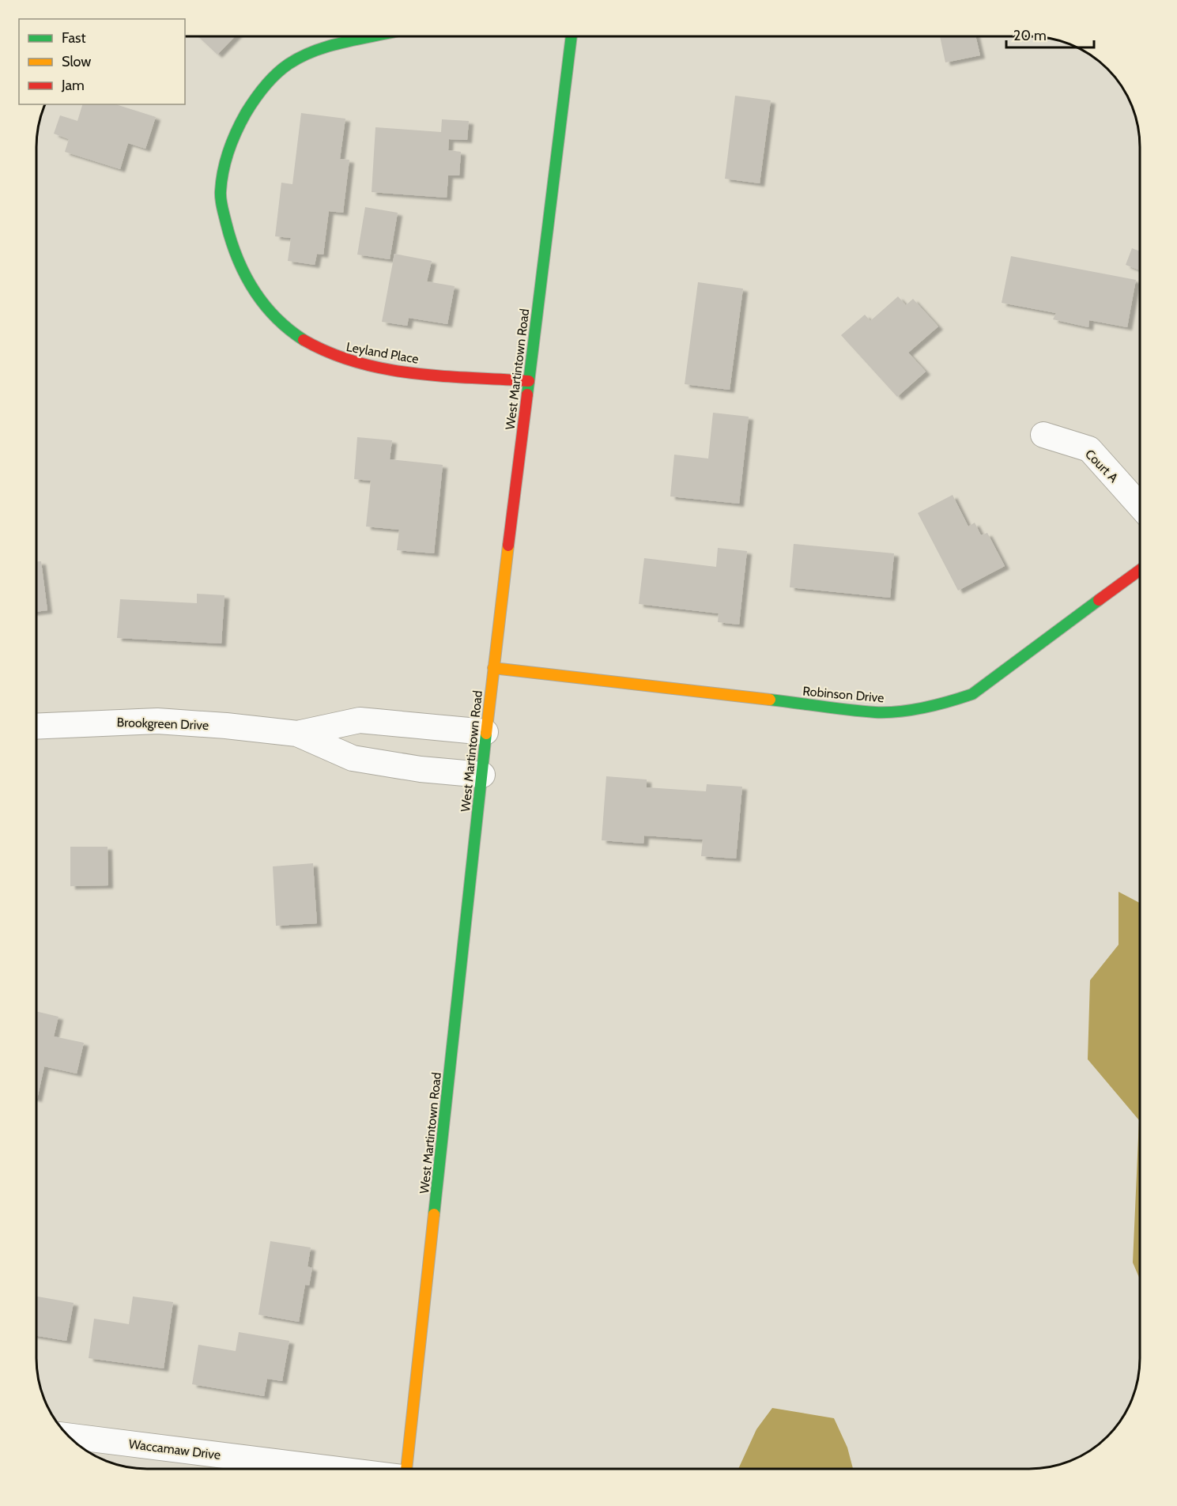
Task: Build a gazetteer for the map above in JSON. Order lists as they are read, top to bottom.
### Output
{
  "streets": {
    "main road": ["Leyland Place", "West Martintown Road", "Robinson Drive"],
    "street": ["Court A", "Brookgreen Drive", "Waccamaw Drive"]
  },
  "crossings": [
    ["Leyland Place", "West Martintown Road"],
    ["West Martintown Road", "Robinson Drive"],
    ["West Martintown Road", "Brookgreen Drive"]
  ],
  "legend": ["Fast", "Slow", "Jam"],
  "scale_bar": "20 m"
}
